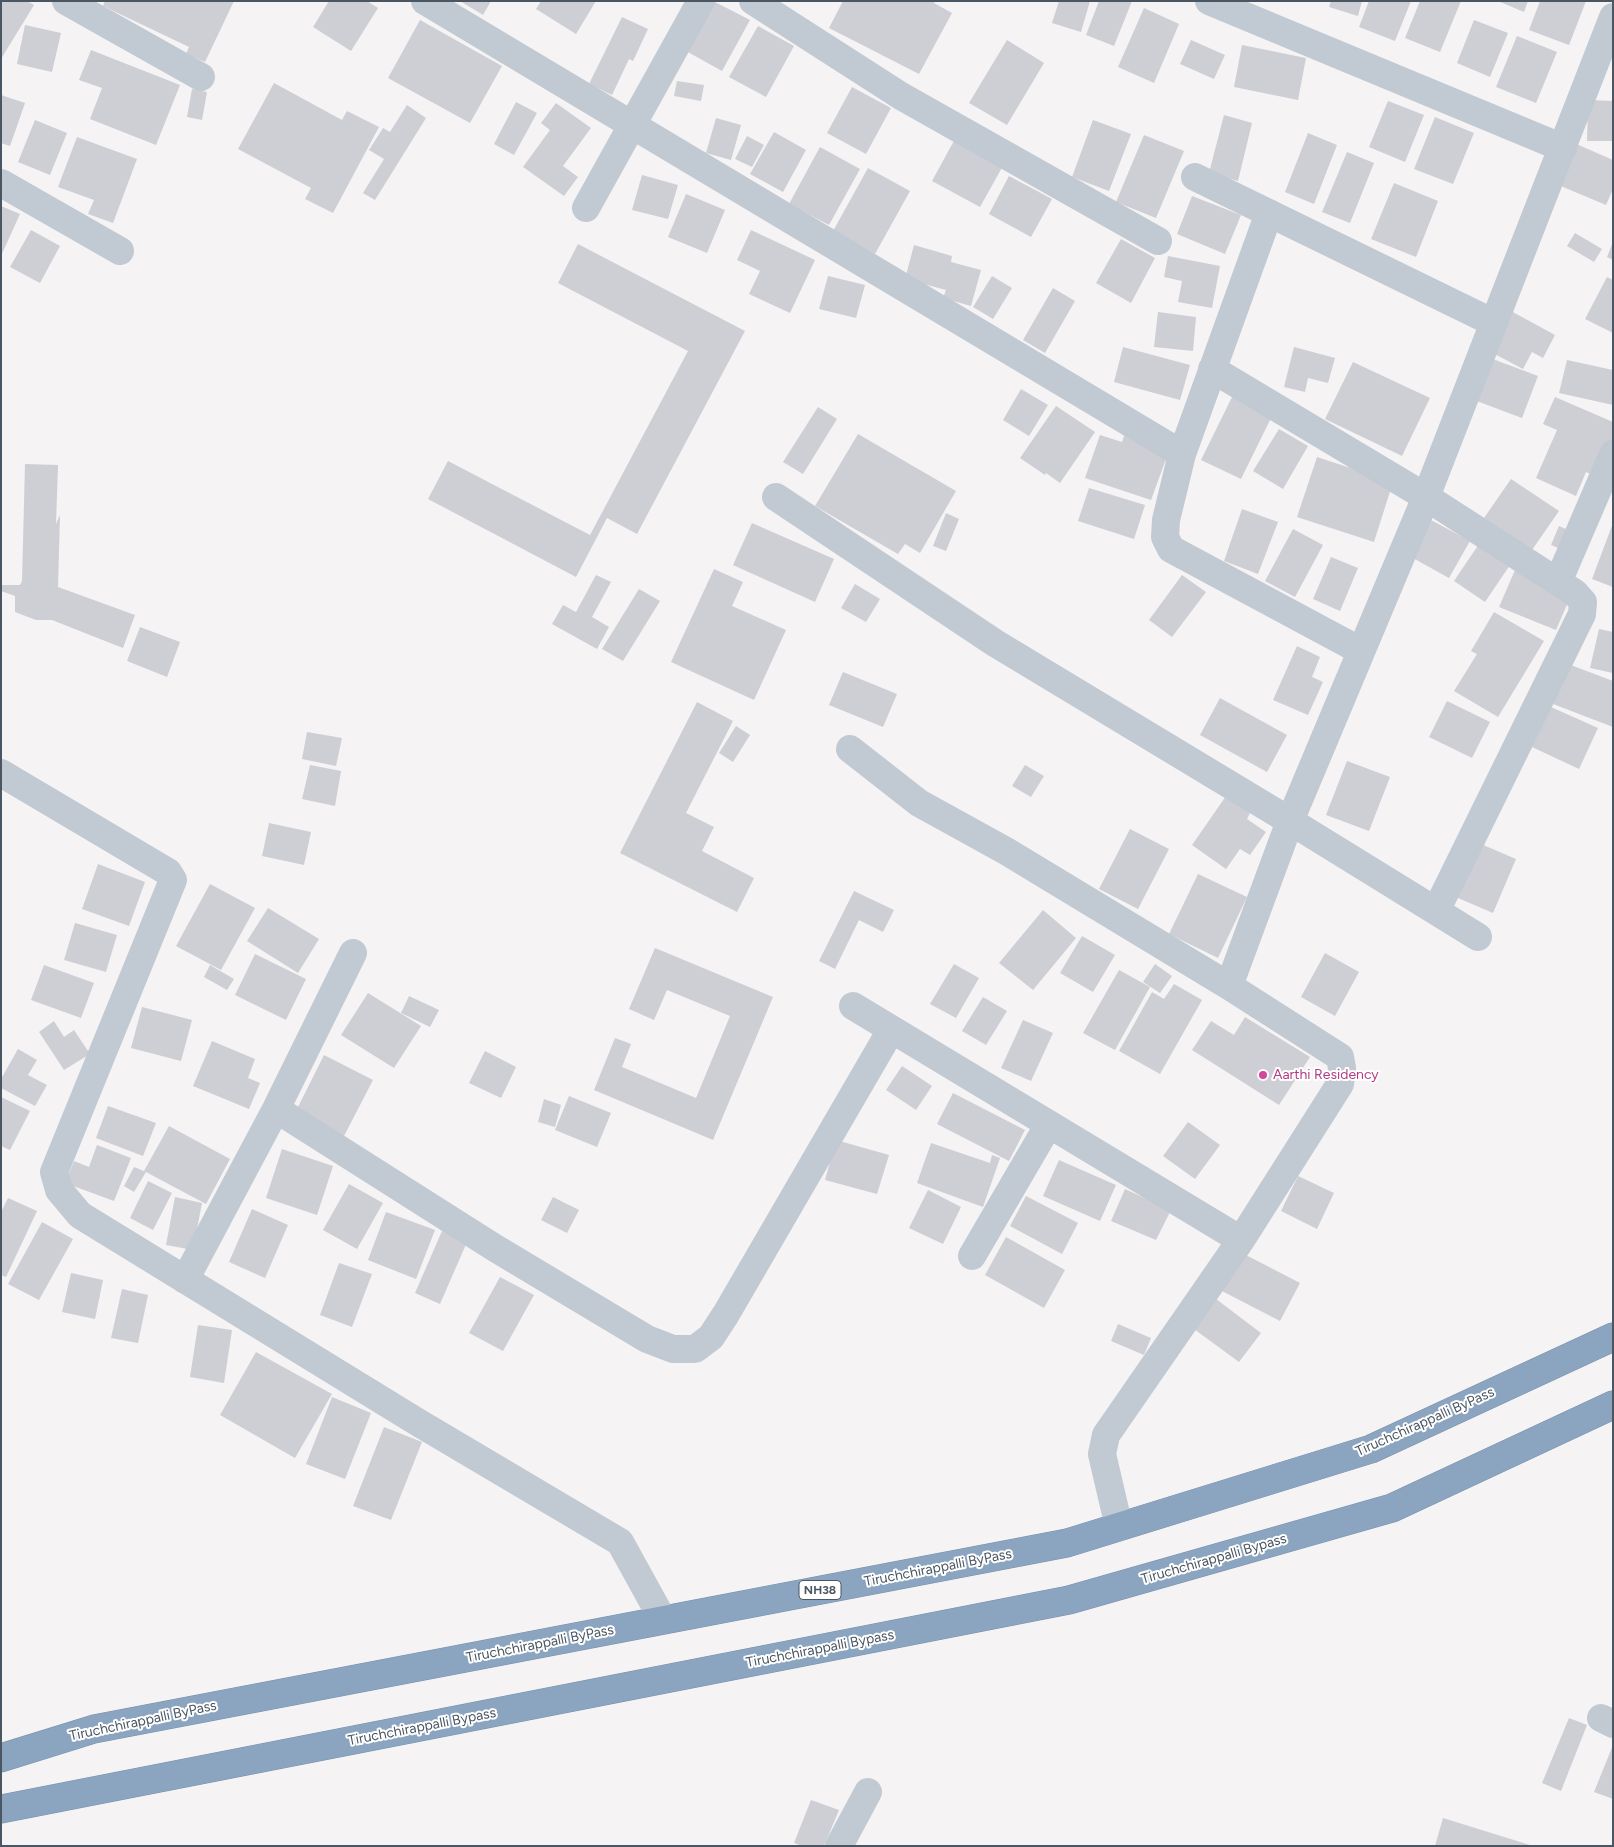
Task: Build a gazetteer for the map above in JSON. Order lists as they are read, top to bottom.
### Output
{
  "streets": {
    "highway": ["Tiruchchirappalli ByPass", "Tiruchchirappalli Bypass", "NH38"]
  },
  "places": ["Aarthi Residency"]
}
